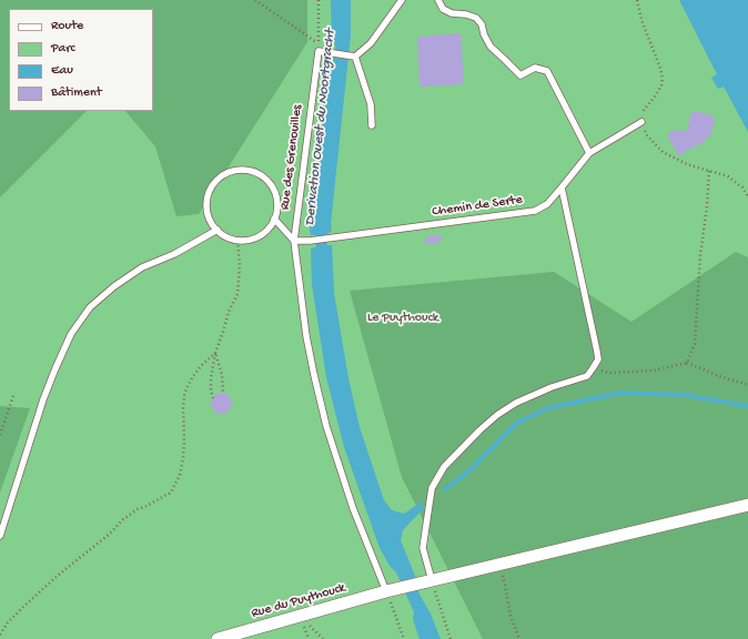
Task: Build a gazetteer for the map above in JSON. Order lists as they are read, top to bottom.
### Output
{
  "streets": {
    "street": ["Rue du Puythouck"],
    "lane": ["Rue des Grenouilles", "Chemin de Serte"]
  },
  "crossings": [
    ["Rue des Grenouilles", "Chemin de Serte"],
    ["Rue des Grenouilles", "Rue du Puythouck"]
  ],
  "water": ["Derivation Ouest du Noortgracht"],
  "parks": ["Le Puythouck"],
  "legend": [
    "Route",
    "Parc",
    "Eau",
    "Bâtiment"
  ]
}
